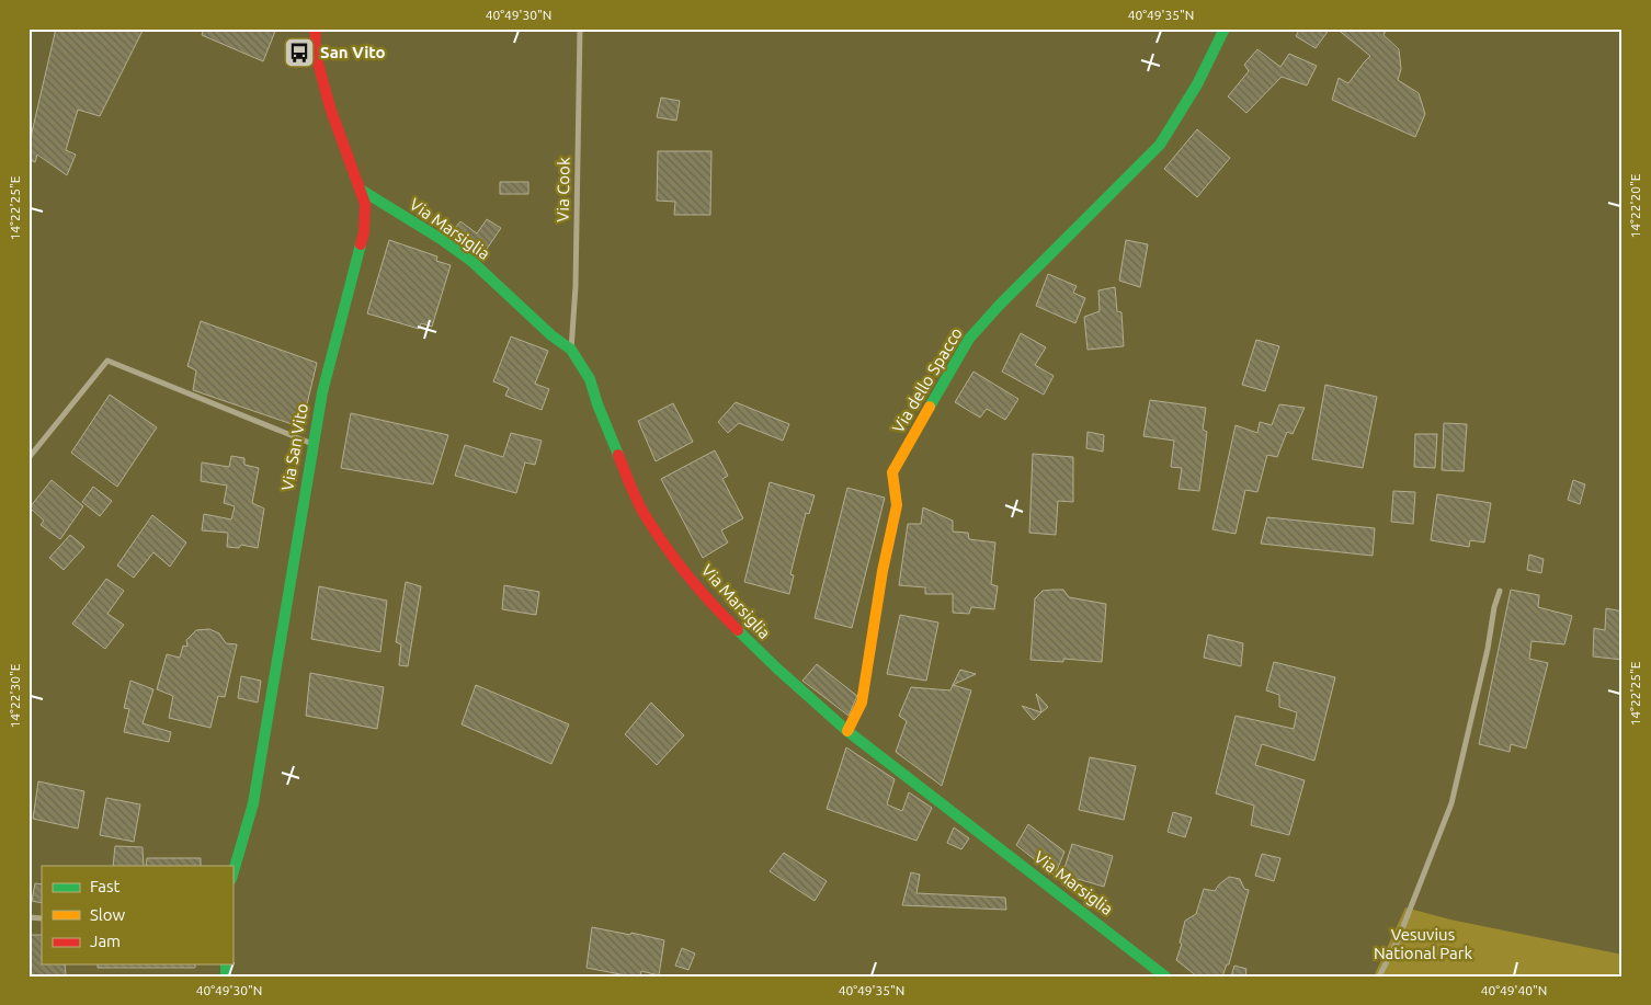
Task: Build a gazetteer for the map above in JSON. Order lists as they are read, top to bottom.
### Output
{
  "streets": {
    "street": [
      "Via Cook",
      "Via Marsiglia",
      "Via dello Spacco",
      "Via San Vito"
    ]
  },
  "crossings": [
    ["Via Cook", "Via Marsiglia"],
    ["Via Marsiglia", "Via dello Spacco"],
    ["Via Marsiglia", "Via San Vito"]
  ],
  "parks": ["Vesuvius National Park"],
  "places": {
    "bus stop": ["San Vito"]
  },
  "legend": ["Fast", "Slow", "Jam"],
  "coordinates": [
    "40°49'30\"N",
    "40°49'35\"N",
    "14°22'20\"E",
    "14°22'25\"E",
    "14°22'30\"E",
    "40°49'40\"N"
  ]
}
